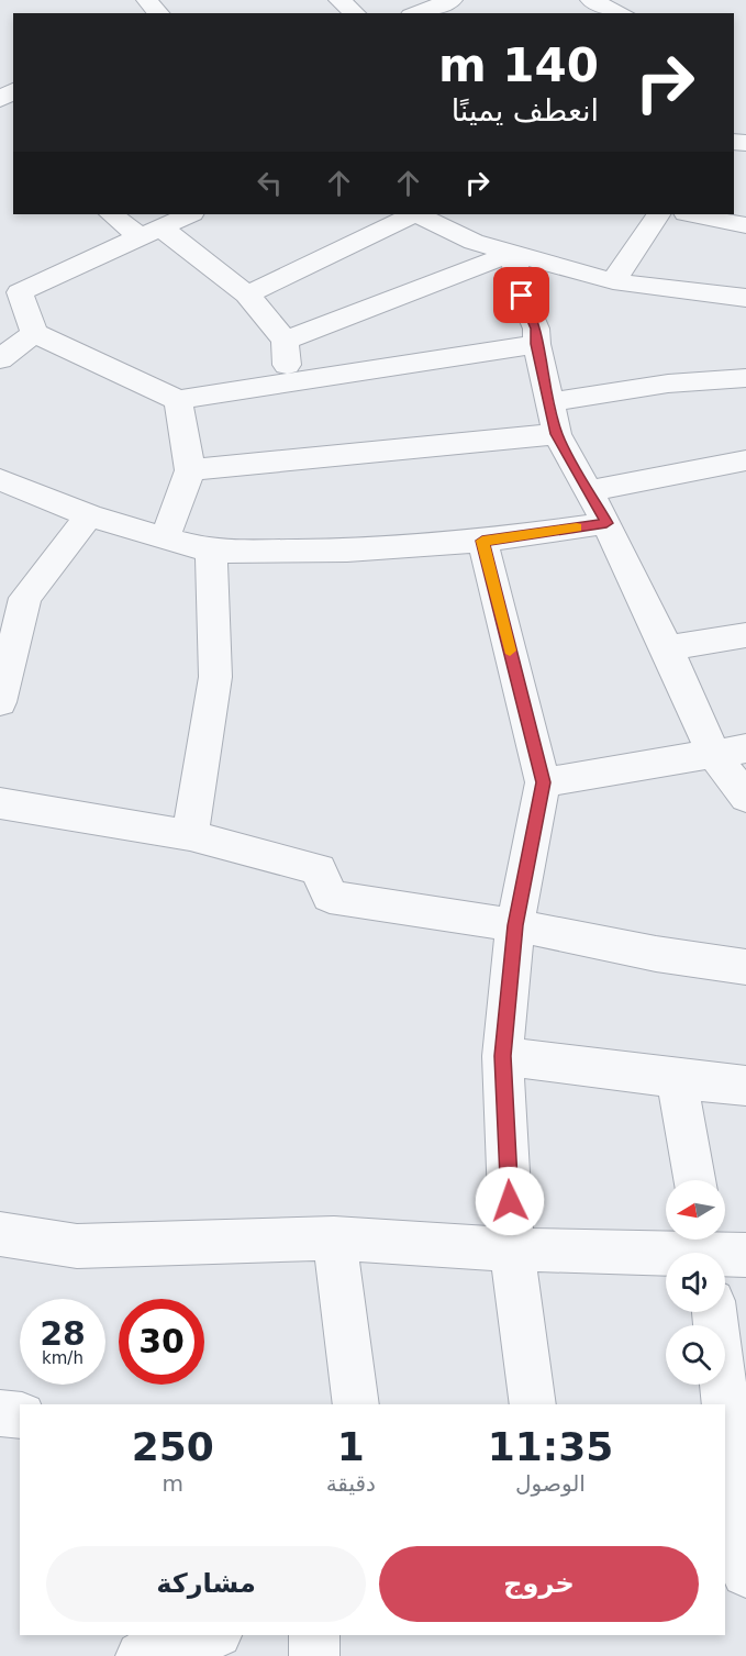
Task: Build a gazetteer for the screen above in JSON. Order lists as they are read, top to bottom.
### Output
{
  "north": "left",
  "page": {
    "turn": ["140 m", "انعطف يمينًا"],
    "speed": "28 km/h",
    "limit": "30",
    "eta": [
      "11:35",
      "الوصول",
      "1",
      "دقيقة",
      "250",
      "m"
    ],
    "buttons": ["خروج", "مشاركة"]
  }
}
